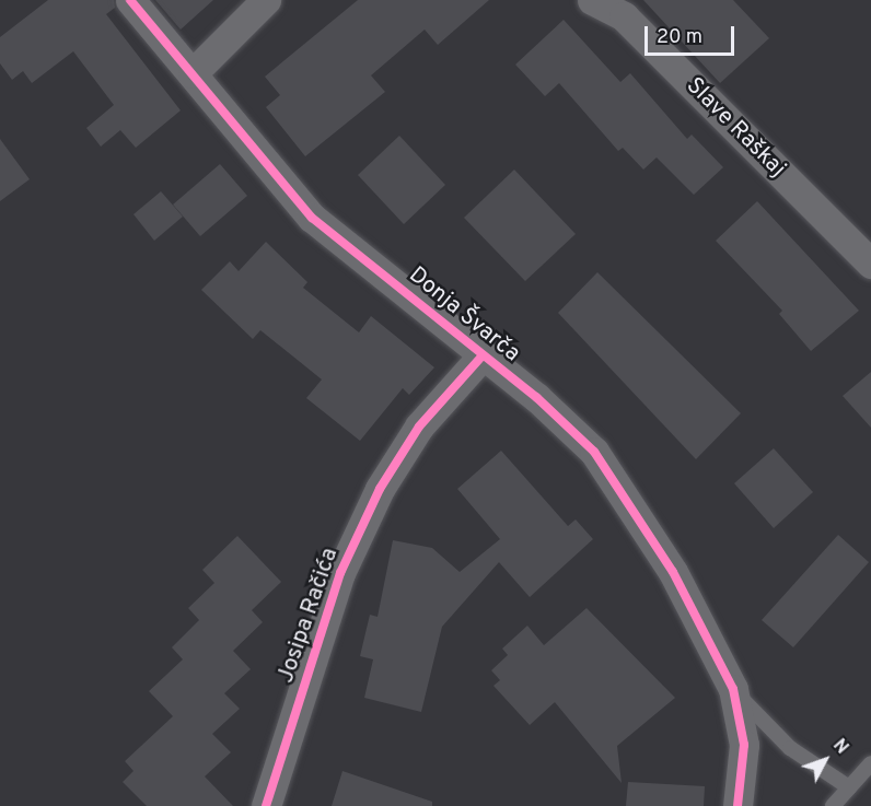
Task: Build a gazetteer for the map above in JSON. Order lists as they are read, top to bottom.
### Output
{
  "streets": {
    "street": ["Slave Raškaj", "Donja Švarča", "Josipa Račića"]
  },
  "crossings": [
    ["Donja Švarča", "Josipa Račića"]
  ],
  "scale_bar": "20 m",
  "north": "top right"
}
